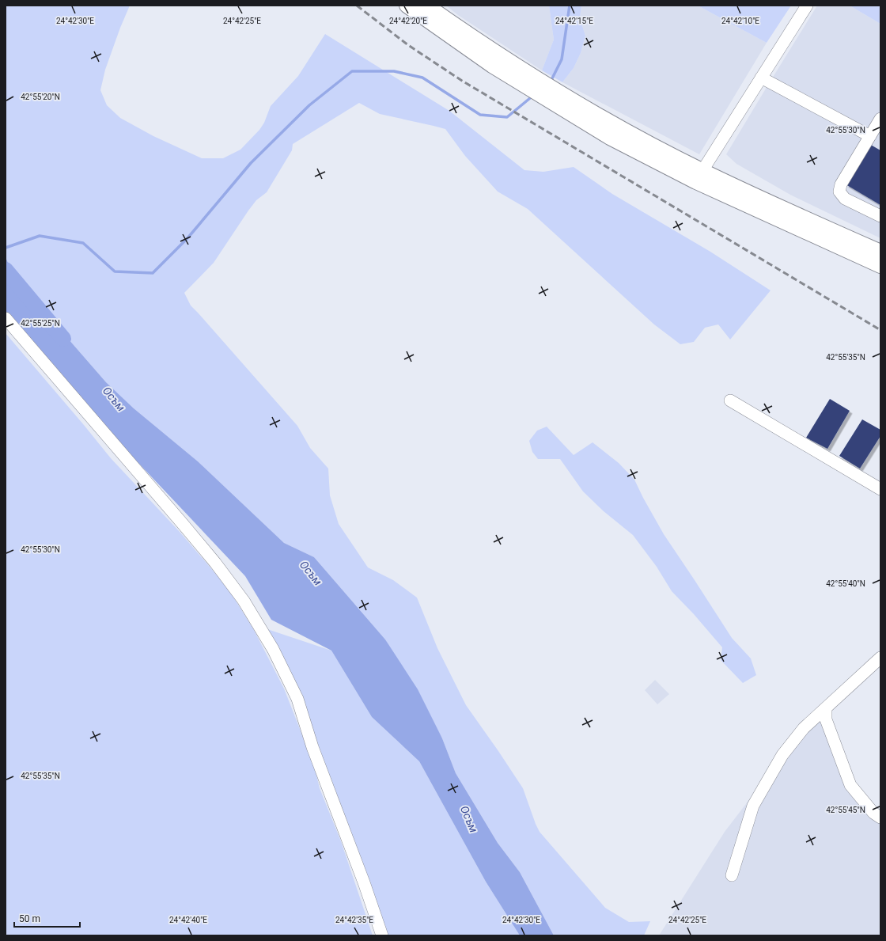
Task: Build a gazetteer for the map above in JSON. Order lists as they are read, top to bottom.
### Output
{
  "water": ["Осъм"],
  "scale_bar": "50 m",
  "coordinates": [
    "24°42'30\"E",
    "24°42'20\"E",
    "24°42'15\"E",
    "24°42'10\"E",
    "24°42'25\"E",
    "42°55'20\"N",
    "42°55'30\"N",
    "42°55'25\"N",
    "42°55'35\"N",
    "42°55'40\"N",
    "42°55'45\"N",
    "24°42'40\"E",
    "24°42'35\"E"
  ]
}
